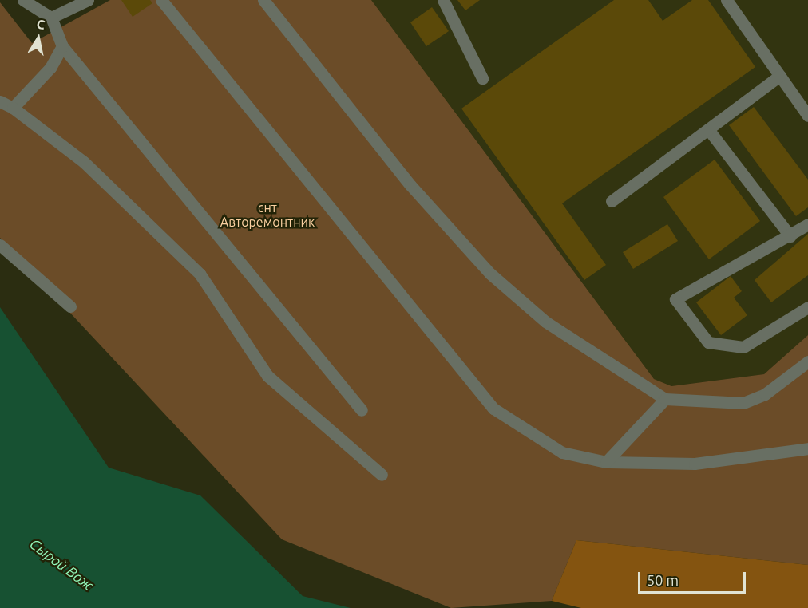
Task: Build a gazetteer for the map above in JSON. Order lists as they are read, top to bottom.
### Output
{
  "water": ["Сырой Вож"],
  "parks": ["снт Авторемонтник"],
  "scale_bar": "50 m",
  "north": "top"
}
